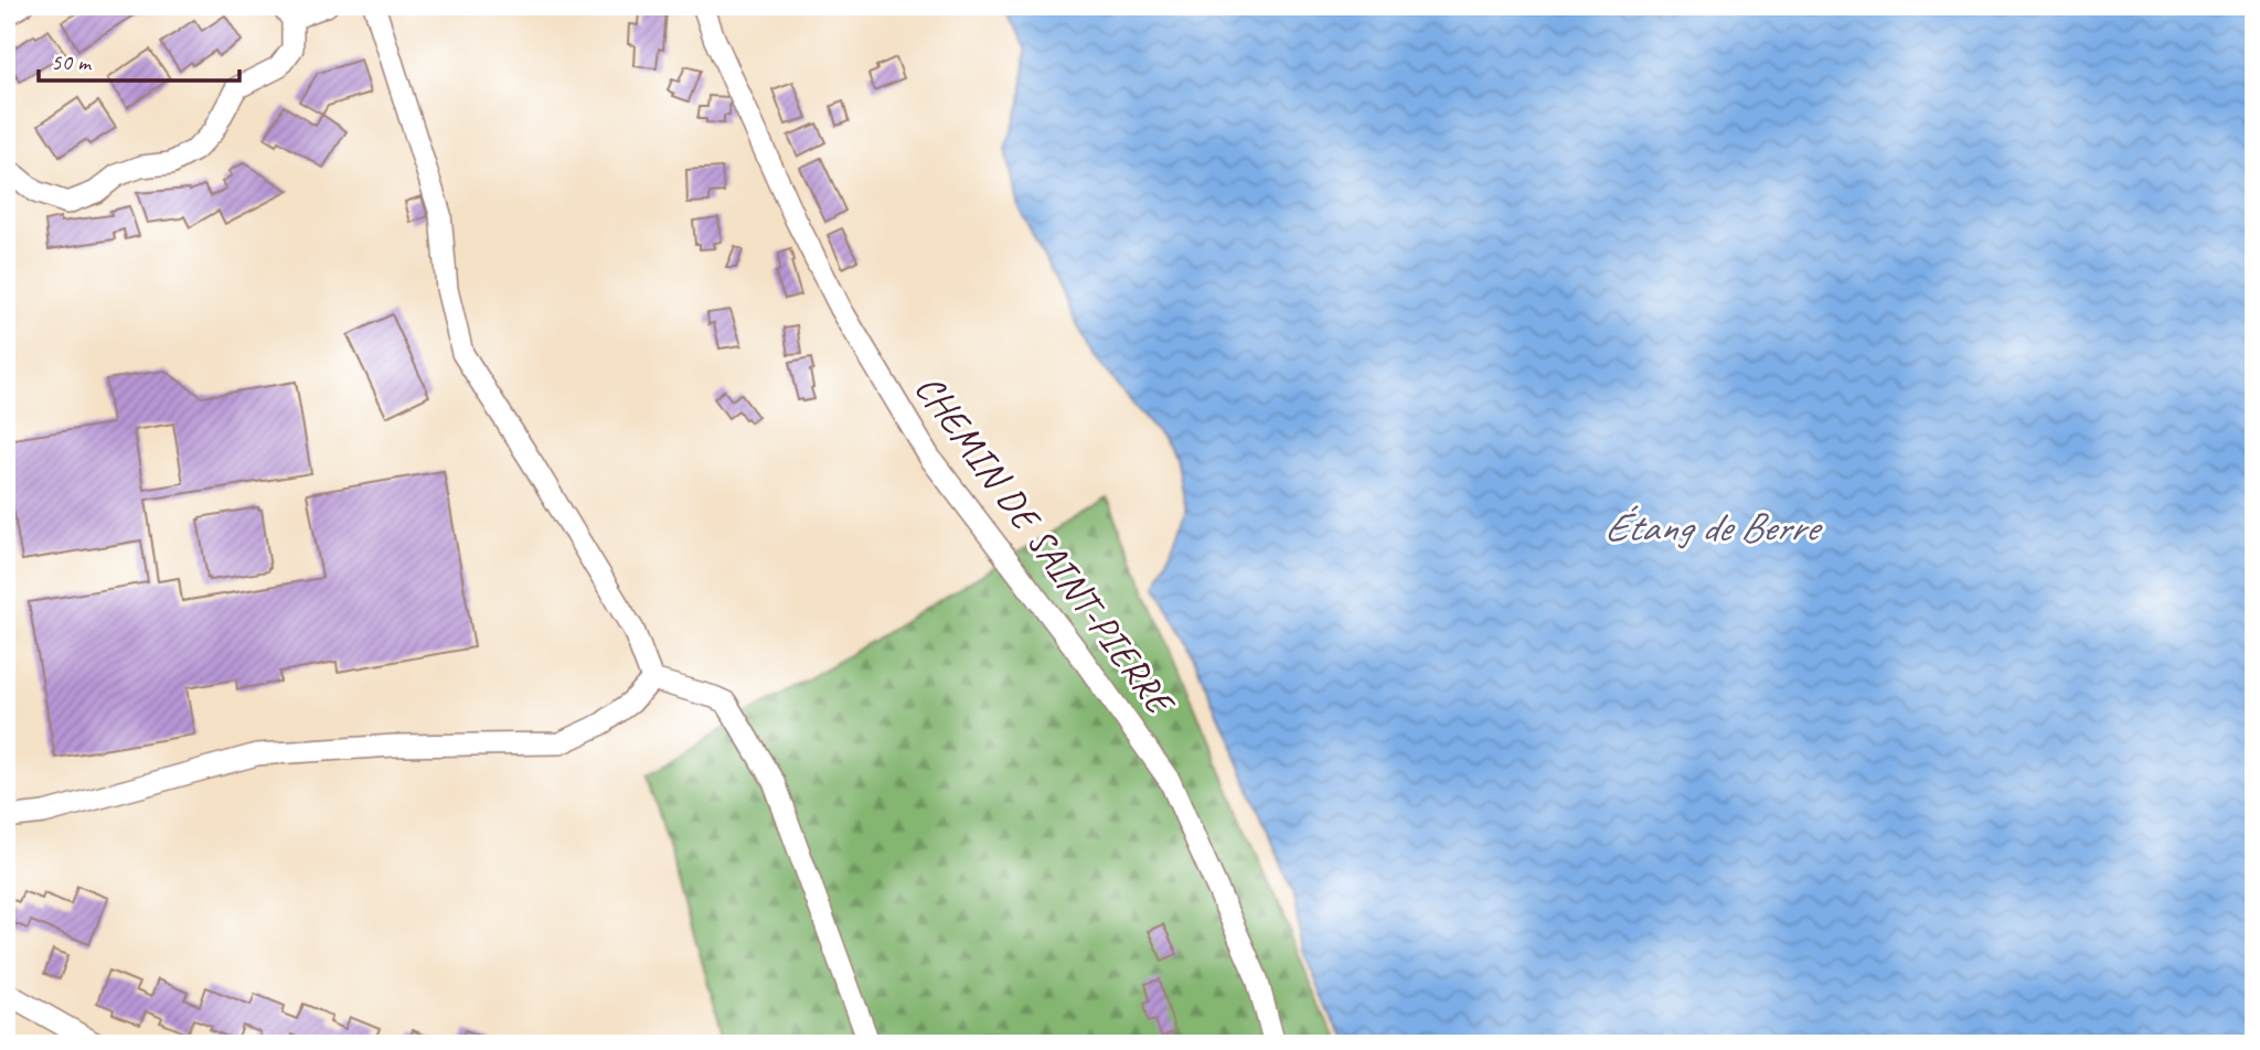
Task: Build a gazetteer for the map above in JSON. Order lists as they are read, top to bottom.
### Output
{
  "streets": {
    "street": ["CHEMIN DE SAINT-PIERRE"]
  },
  "water": ["Étang de Berre"],
  "scale_bar": "50 m"
}
